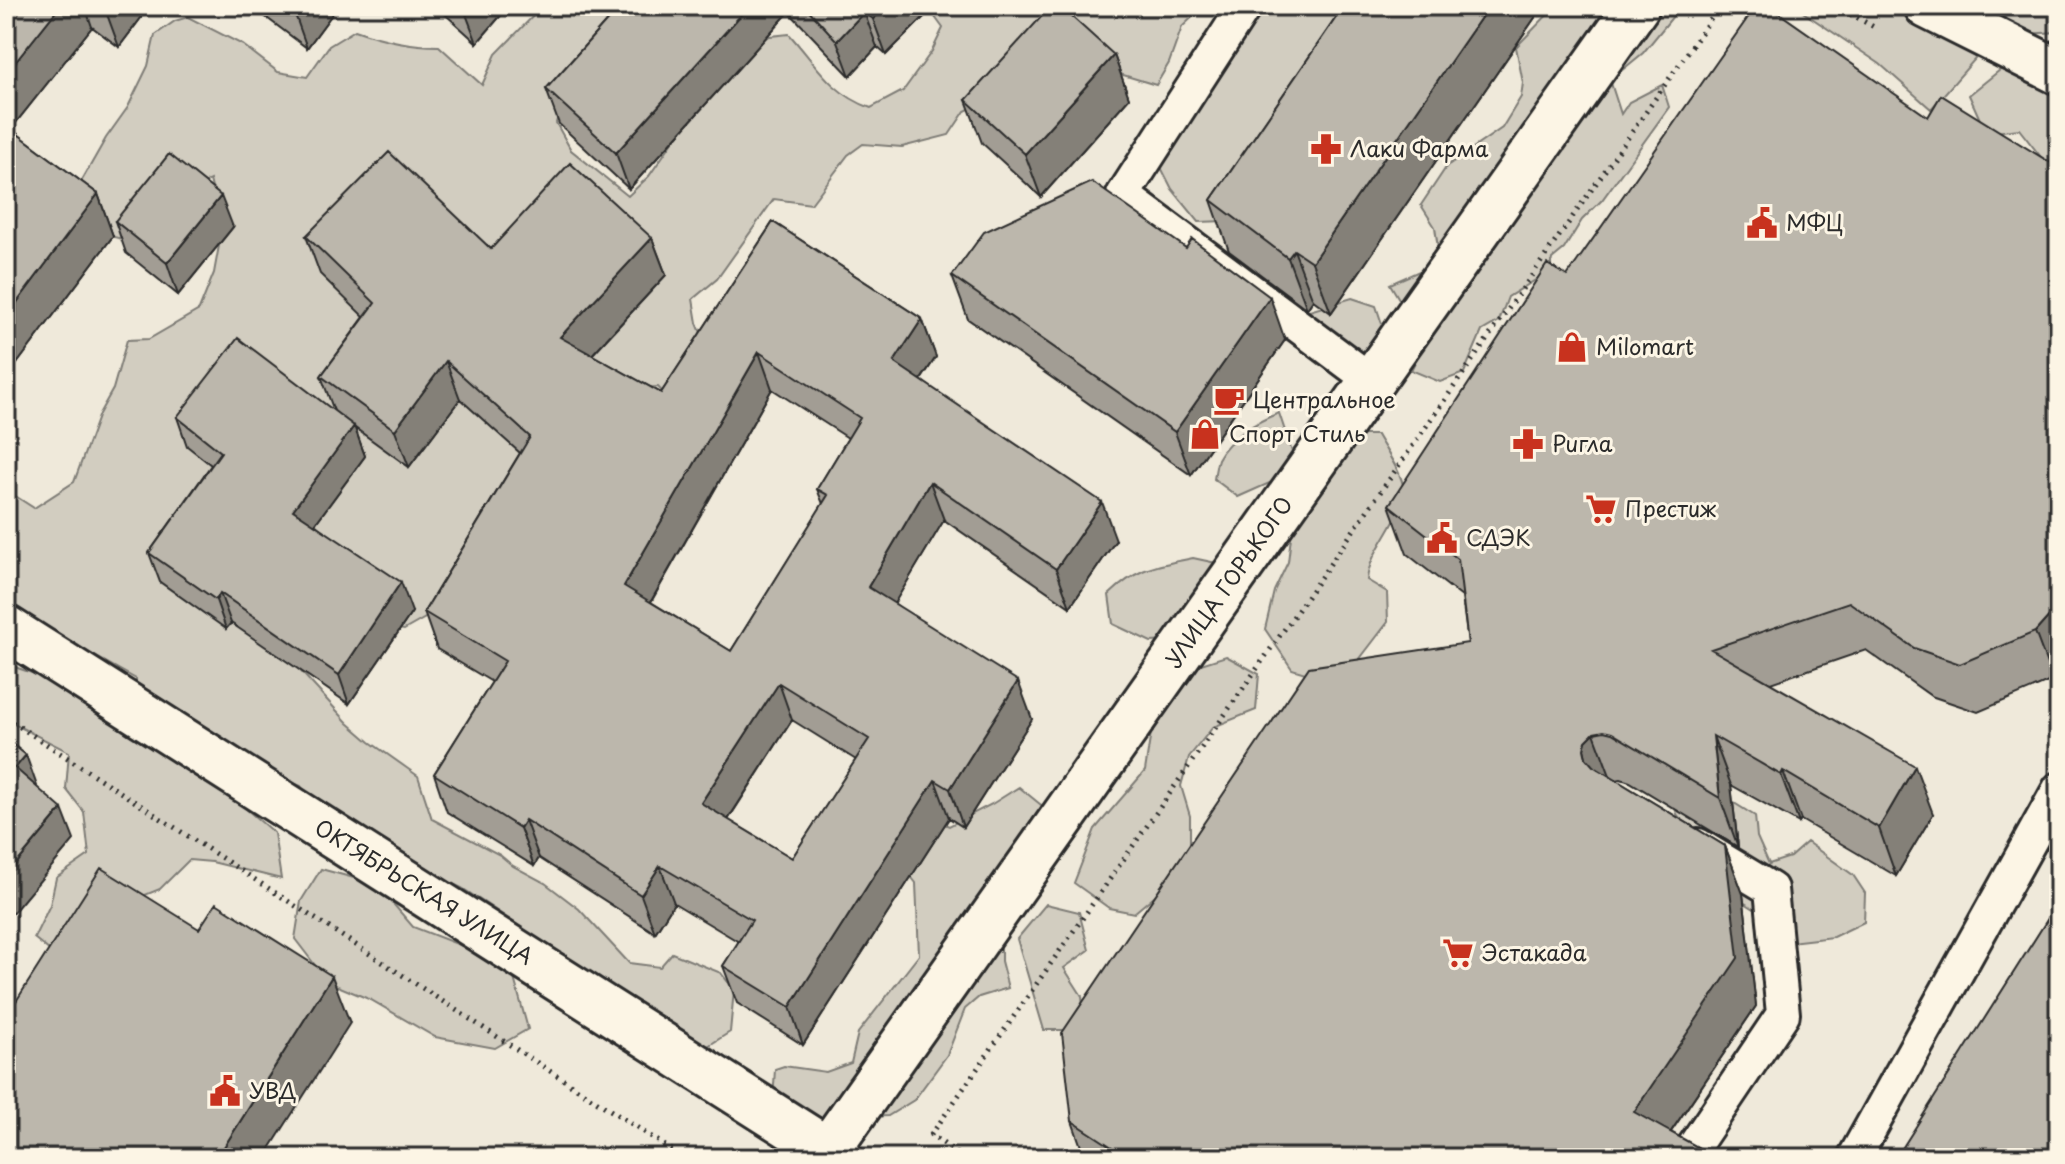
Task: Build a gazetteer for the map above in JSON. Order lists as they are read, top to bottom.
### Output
{
  "streets": {
    "street": ["УЛИЦА ГОРЬКОГО", "ОКТЯБРЬСКАЯ УЛИЦА"]
  },
  "crossings": [
    ["УЛИЦА ГОРЬКОГО", "ОКТЯБРЬСКАЯ УЛИЦА"]
  ],
  "places": {
    "pharmacy": ["Лаки Фарма", "Ригла"],
    "public building": ["МФЦ", "СДЭК", "УВД"],
    "shop": ["Milomart", "Спорт Cтиль"],
    "cafe": ["Центральное"],
    "supermarket": ["Престиж", "Эстакада"]
  }
}
